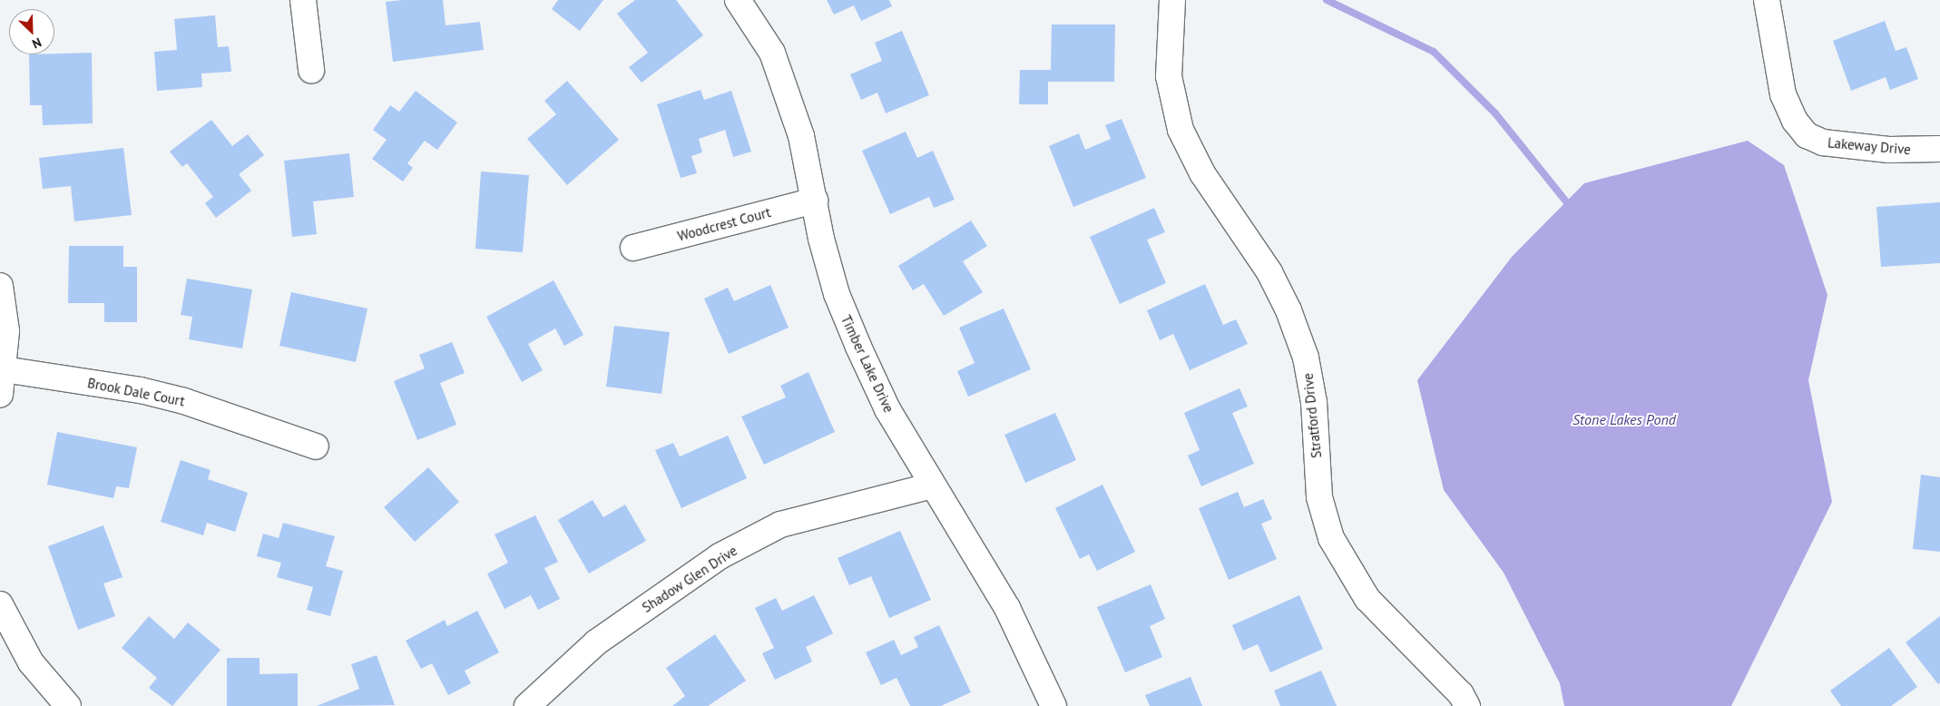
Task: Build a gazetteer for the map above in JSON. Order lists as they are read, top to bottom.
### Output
{
  "streets": {
    "street": [
      "Lakeway Drive",
      "Woodcrest Court",
      "Timber Lake Drive",
      "Brook Dale Court",
      "Stratford Drive",
      "Shadow Glen Drive"
    ]
  },
  "crossings": [
    ["Woodcrest Court", "Timber Lake Drive"],
    ["Timber Lake Drive", "Shadow Glen Drive"]
  ],
  "water": ["Stone Lakes Pond"],
  "north": "bottom right"
}
